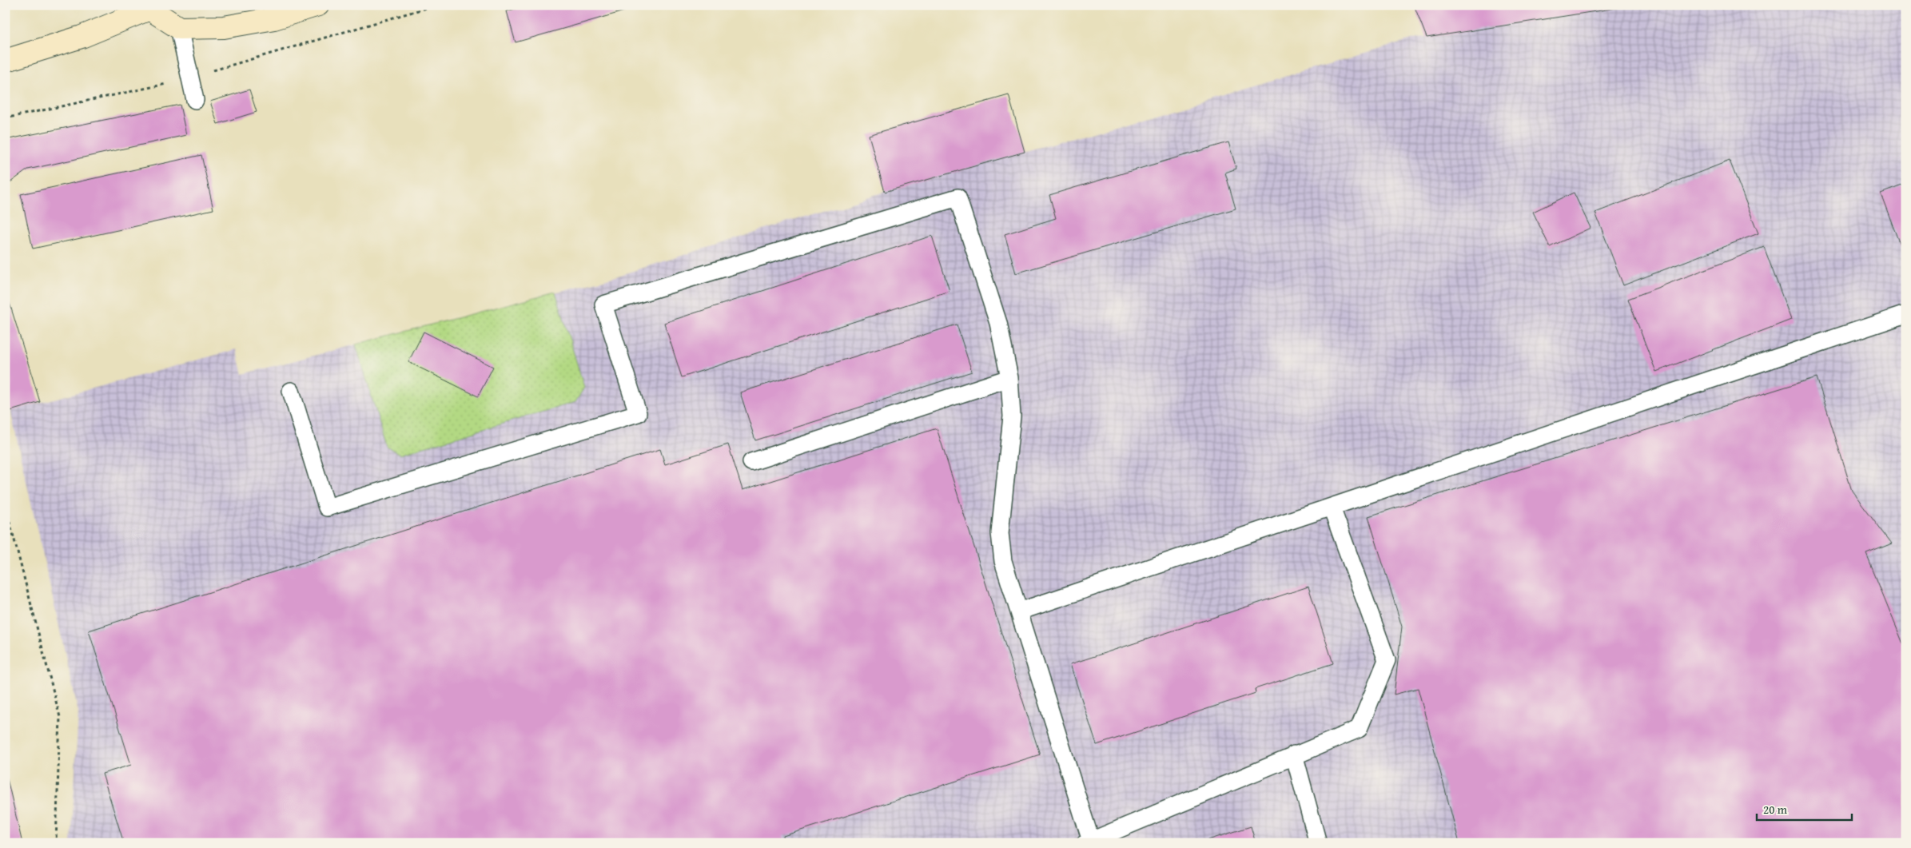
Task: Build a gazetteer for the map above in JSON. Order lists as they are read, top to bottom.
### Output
{
  "scale_bar": "20 m"
}
